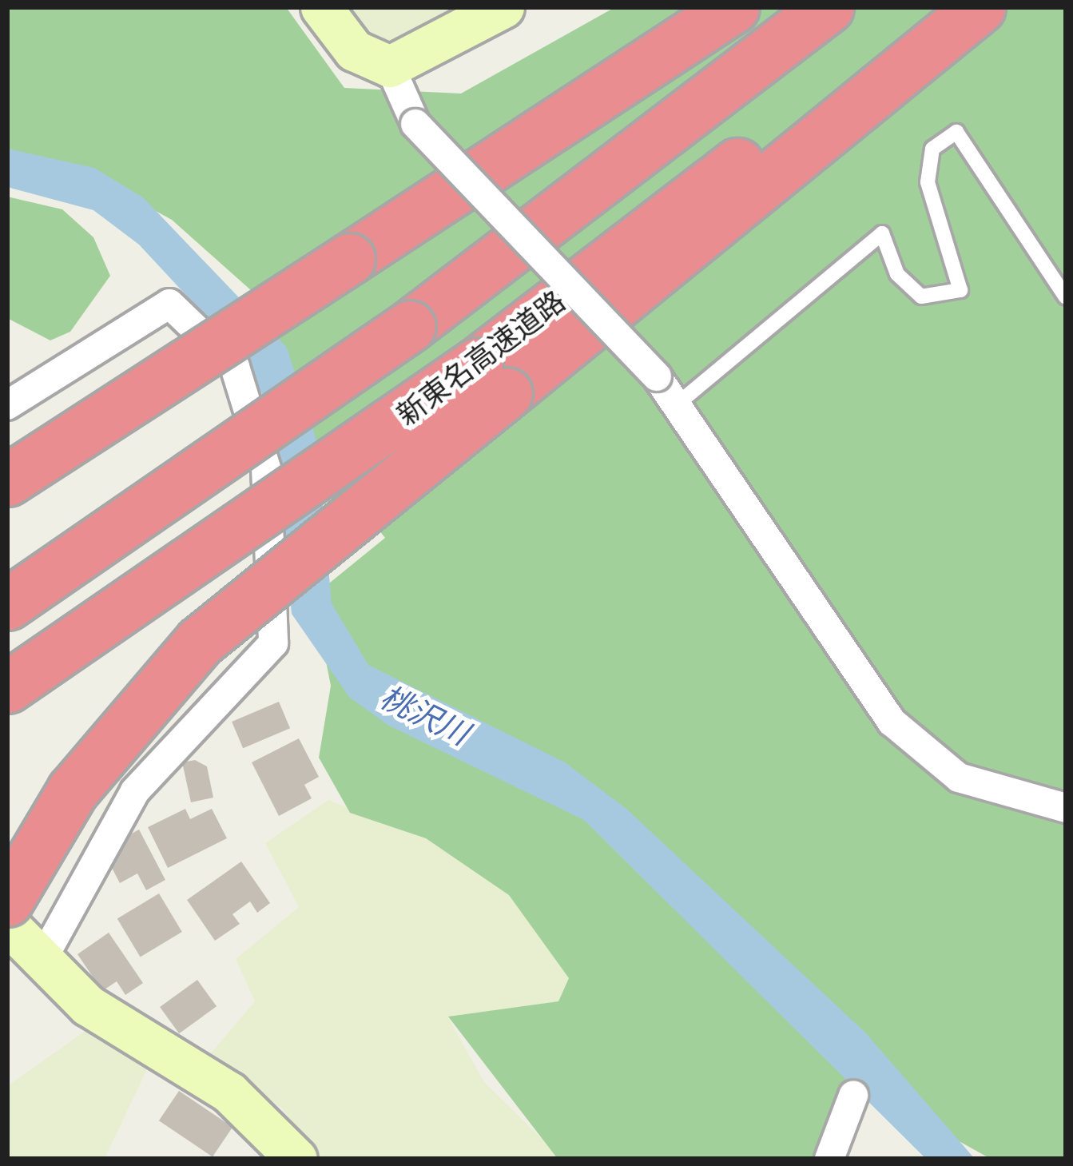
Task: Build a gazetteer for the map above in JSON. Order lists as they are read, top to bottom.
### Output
{
  "streets": {
    "highway": ["新東名高速道路"]
  },
  "water": ["桃沢川"]
}
